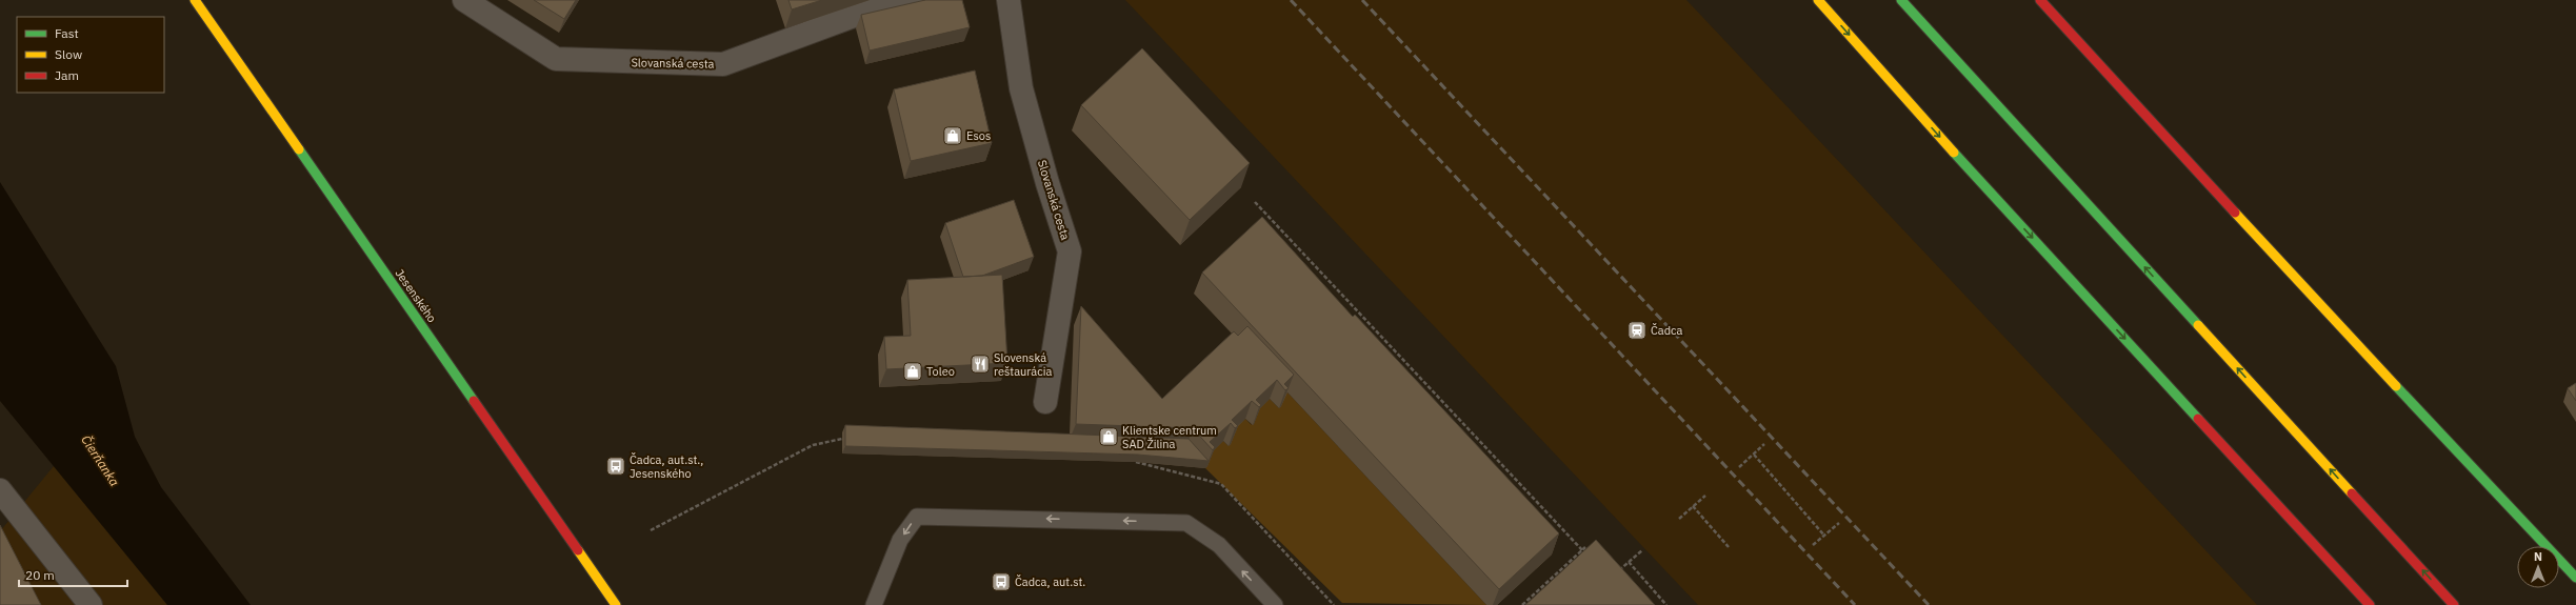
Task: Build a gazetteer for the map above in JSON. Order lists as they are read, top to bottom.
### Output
{
  "streets": {
    "main road": ["Jesenského"],
    "street": ["Slovanská cesta"]
  },
  "water": ["Čierňanka"],
  "places": {
    "shop": ["Esos", "Toleo", "Klientske centrum SAD Žilina"],
    "station": ["Čadca"],
    "restaurant": ["Slovenská reštaurácia"],
    "bus stop": ["Čadca, aut.st., Jesenského", "Čadca, aut.st."]
  },
  "legend": ["Fast", "Slow", "Jam"],
  "scale_bar": "20 m",
  "north": "top"
}
